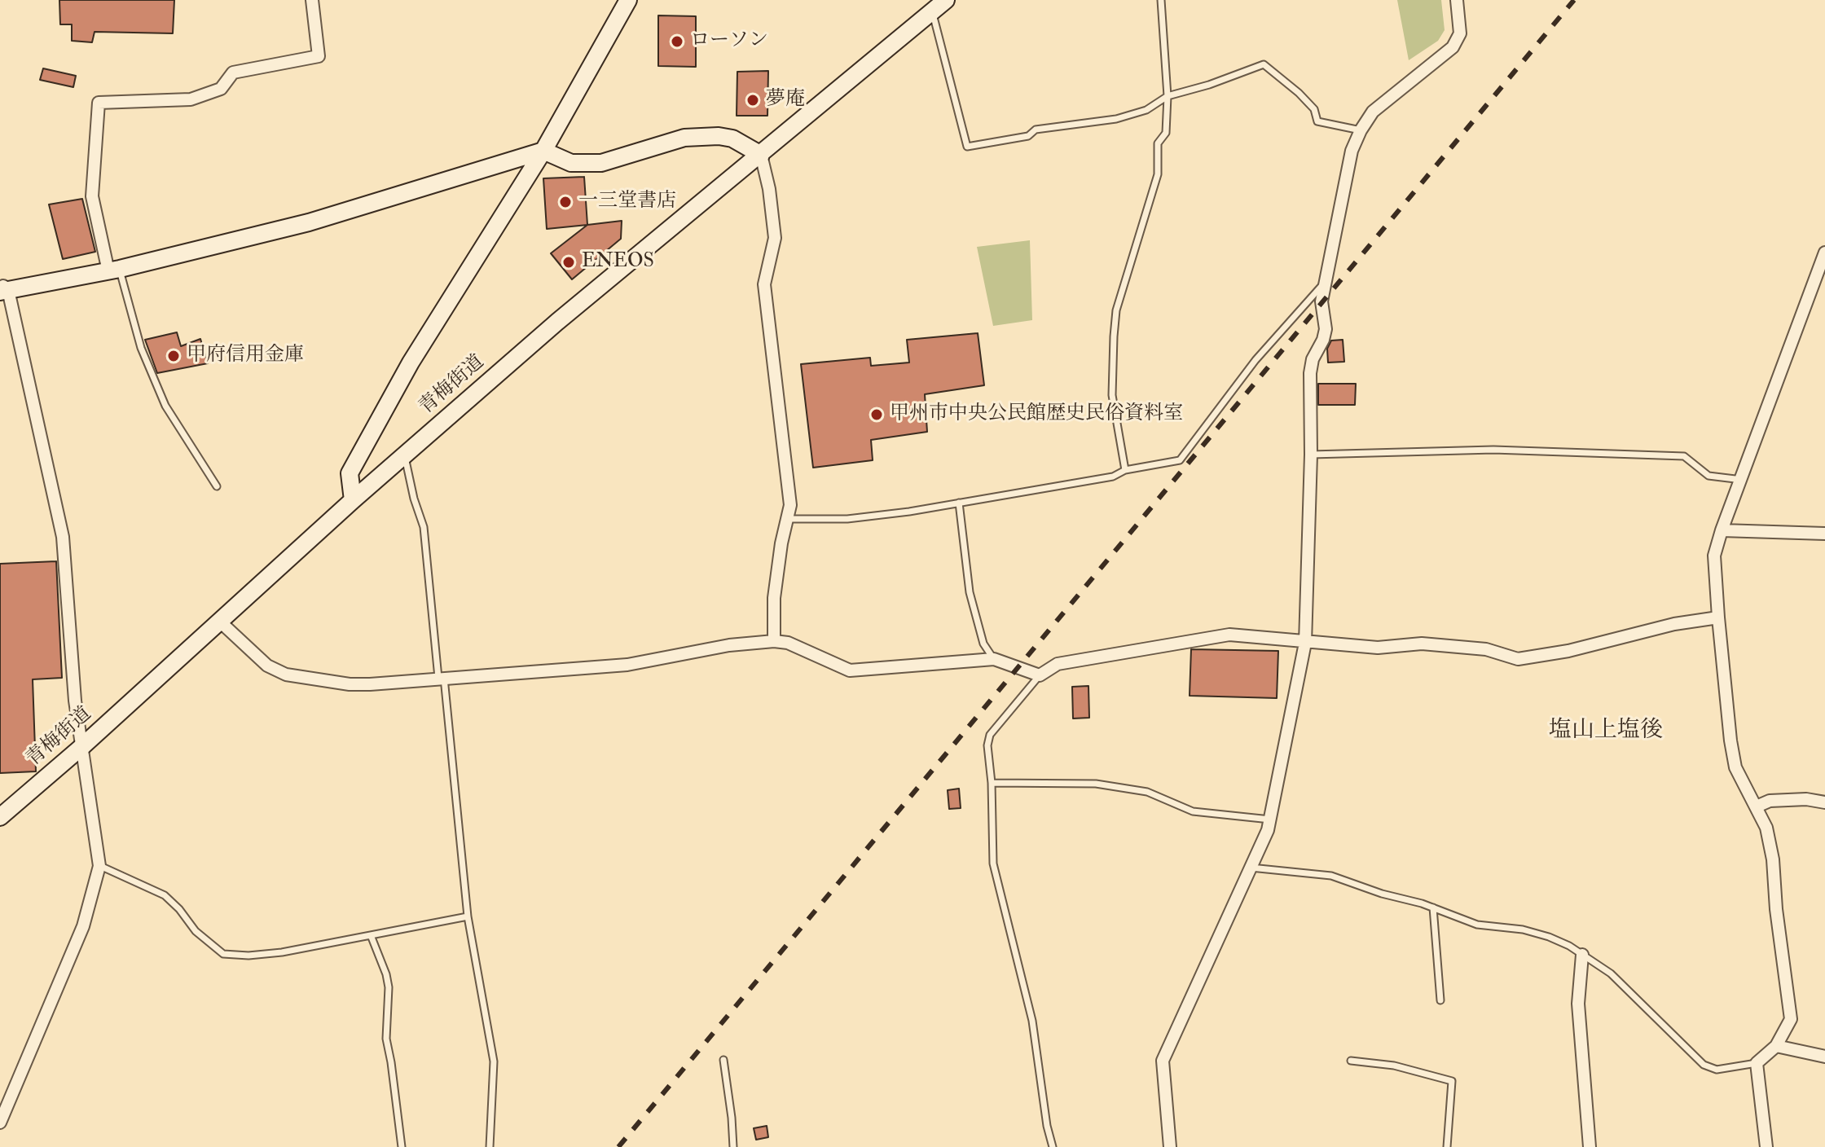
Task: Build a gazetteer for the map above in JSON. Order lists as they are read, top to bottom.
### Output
{
  "streets": {
    "street": ["青梅街道"]
  },
  "districts": ["塩山上塩後"],
  "places": [
    "ローソン",
    "夢庵",
    "一三堂書店",
    "ENEOS",
    "甲府信用金庫",
    "甲州市中央公民館歴史民俗資料室"
  ]
}
